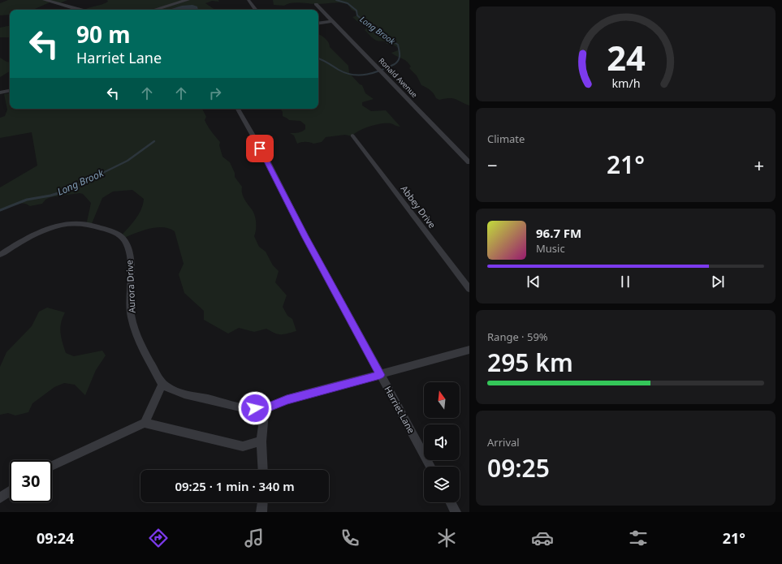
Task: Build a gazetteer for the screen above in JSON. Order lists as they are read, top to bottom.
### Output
{
  "streets": {
    "street": [
      "Ronald Avenue",
      "Abbey Drive",
      "Aurora Drive",
      "Harriet Lane"
    ]
  },
  "water": ["Long Brook"],
  "north": "top",
  "page": {
    "turn": ["90 m", "Harriet Lane"],
    "tile": [
      "Climate",
      ["Range · 59%", "295 km"],
      ["Arrival", "09:25"]
    ],
    "heat": ["−", "21°", "+"],
    "song": ["96.7 FM", "Music"],
    "limit": "30",
    "trip": "09:25 · 1 min · 340 m",
    "tabs": ["09:24", "21°"],
    "gauge": ["24", "km/h"]
  }
}
